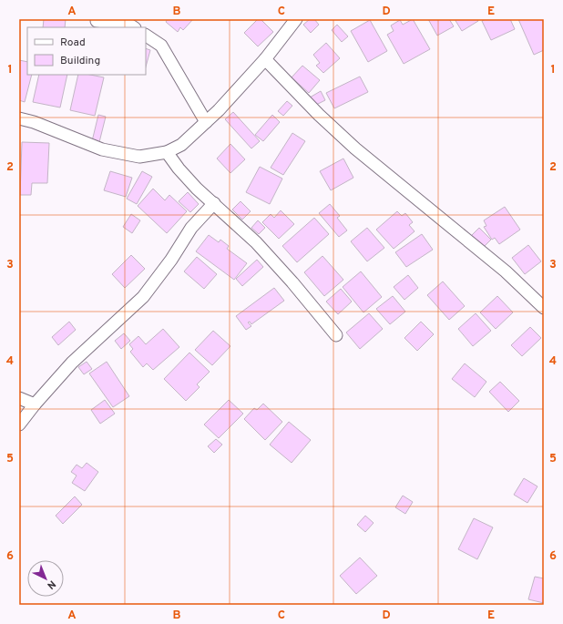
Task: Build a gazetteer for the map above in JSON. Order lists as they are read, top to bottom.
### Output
{
  "legend": ["Road", "Building"],
  "north": "bottom right",
  "grid": {
    "columns": [
      "A",
      "B",
      "C",
      "D",
      "E"
    ],
    "rows": [
      "1",
      "2",
      "3",
      "4",
      "5",
      "6"
    ]
  }
}
